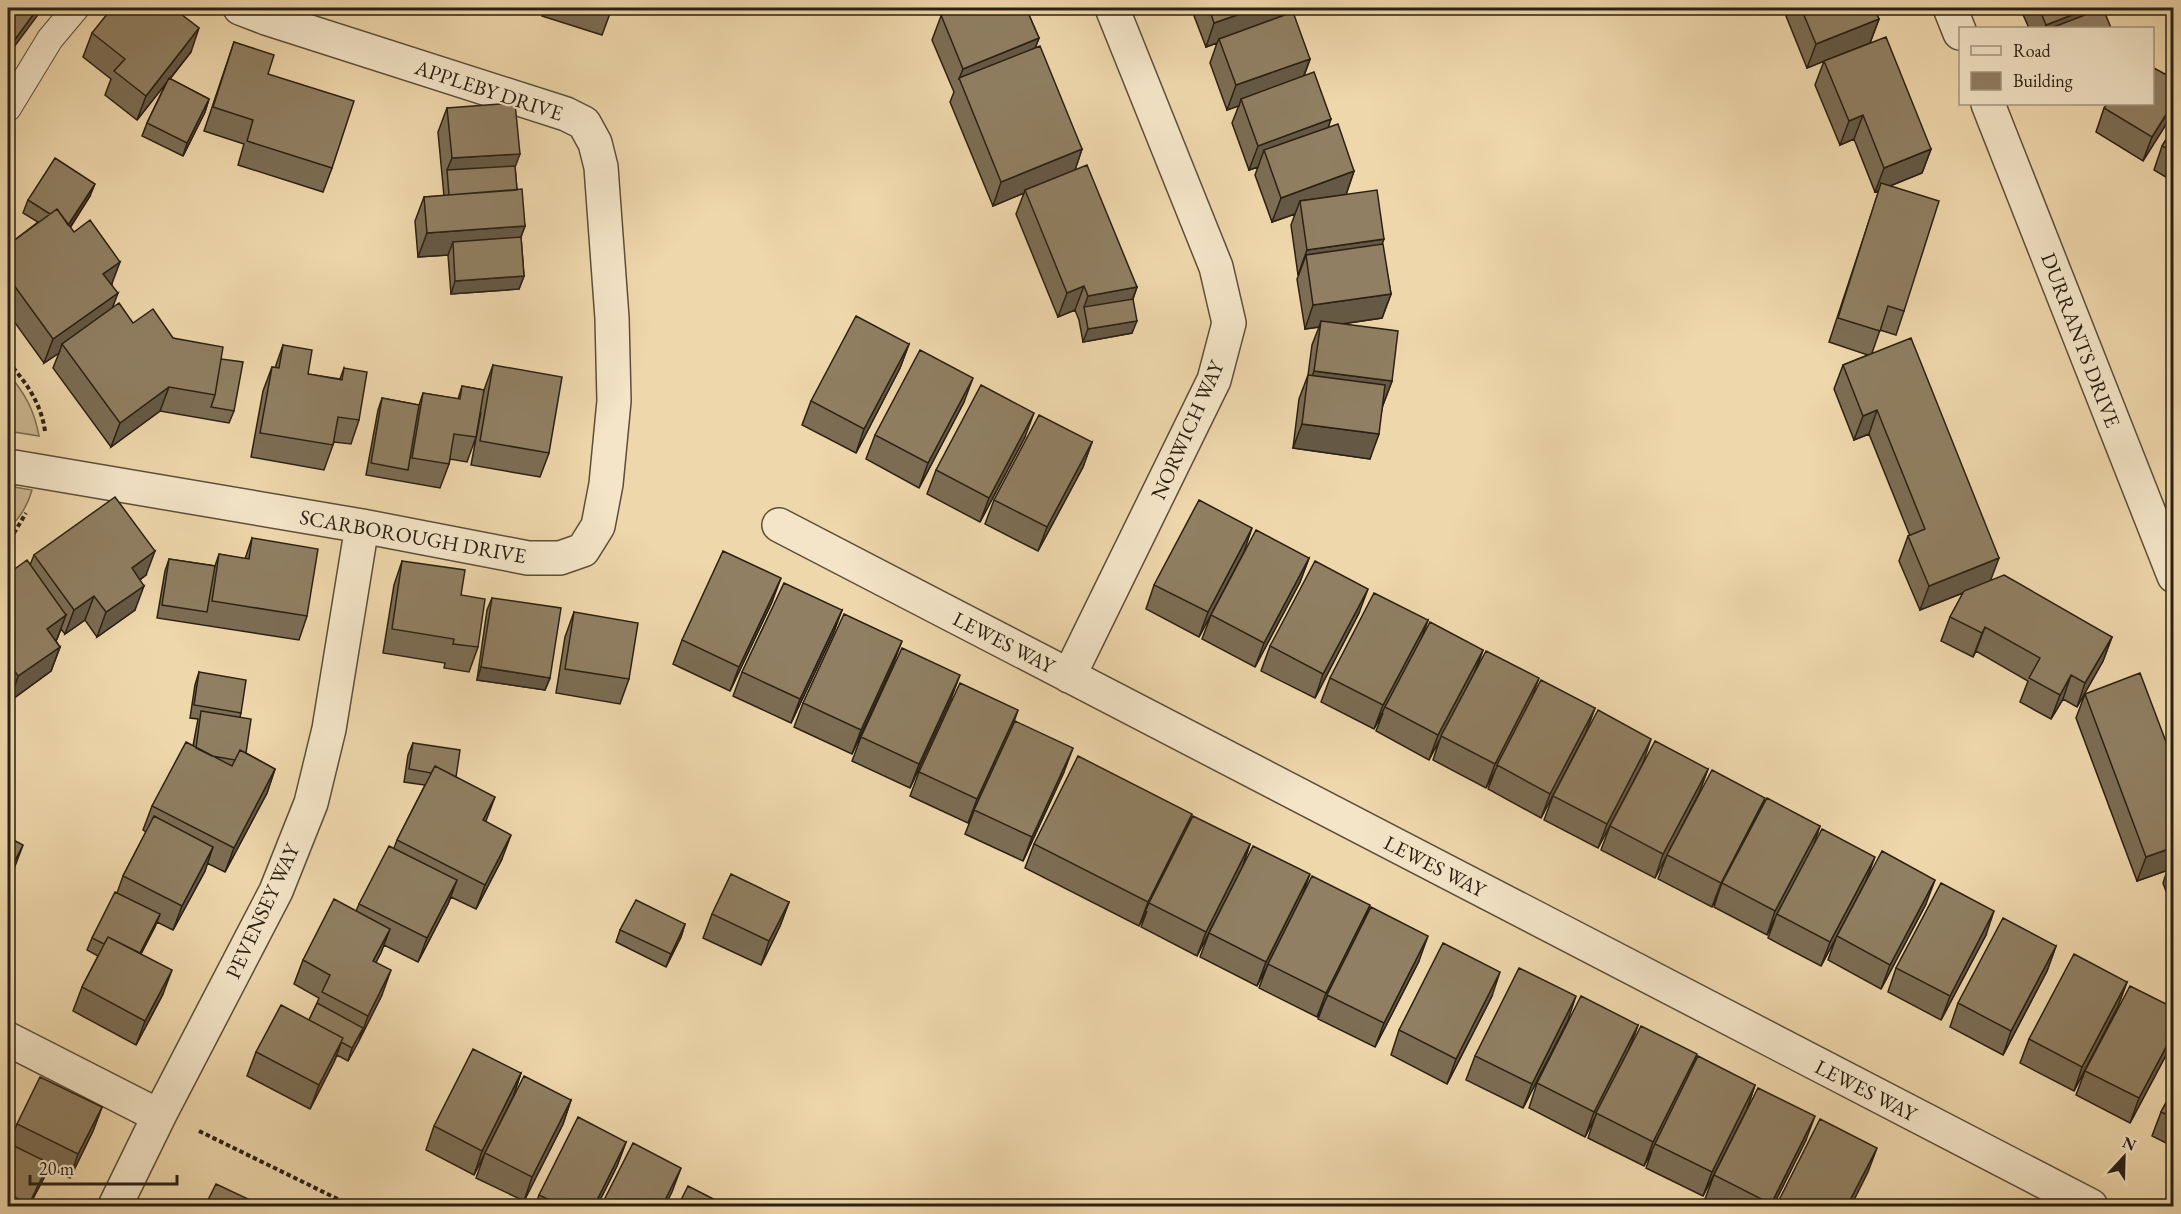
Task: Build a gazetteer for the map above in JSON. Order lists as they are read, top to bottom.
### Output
{
  "streets": {
    "street": [
      "APPLEBY DRIVE",
      "DURRANTS DRIVE",
      "NORWICH WAY",
      "SCARBOROUGH DRIVE",
      "LEWES WAY",
      "PEVENSEY WAY"
    ]
  },
  "crossings": [
    ["APPLEBY DRIVE", "SCARBOROUGH DRIVE"],
    ["NORWICH WAY", "LEWES WAY"],
    ["SCARBOROUGH DRIVE", "PEVENSEY WAY"]
  ],
  "legend": ["Road", "Building"],
  "scale_bar": "20 m",
  "north": "top"
}
